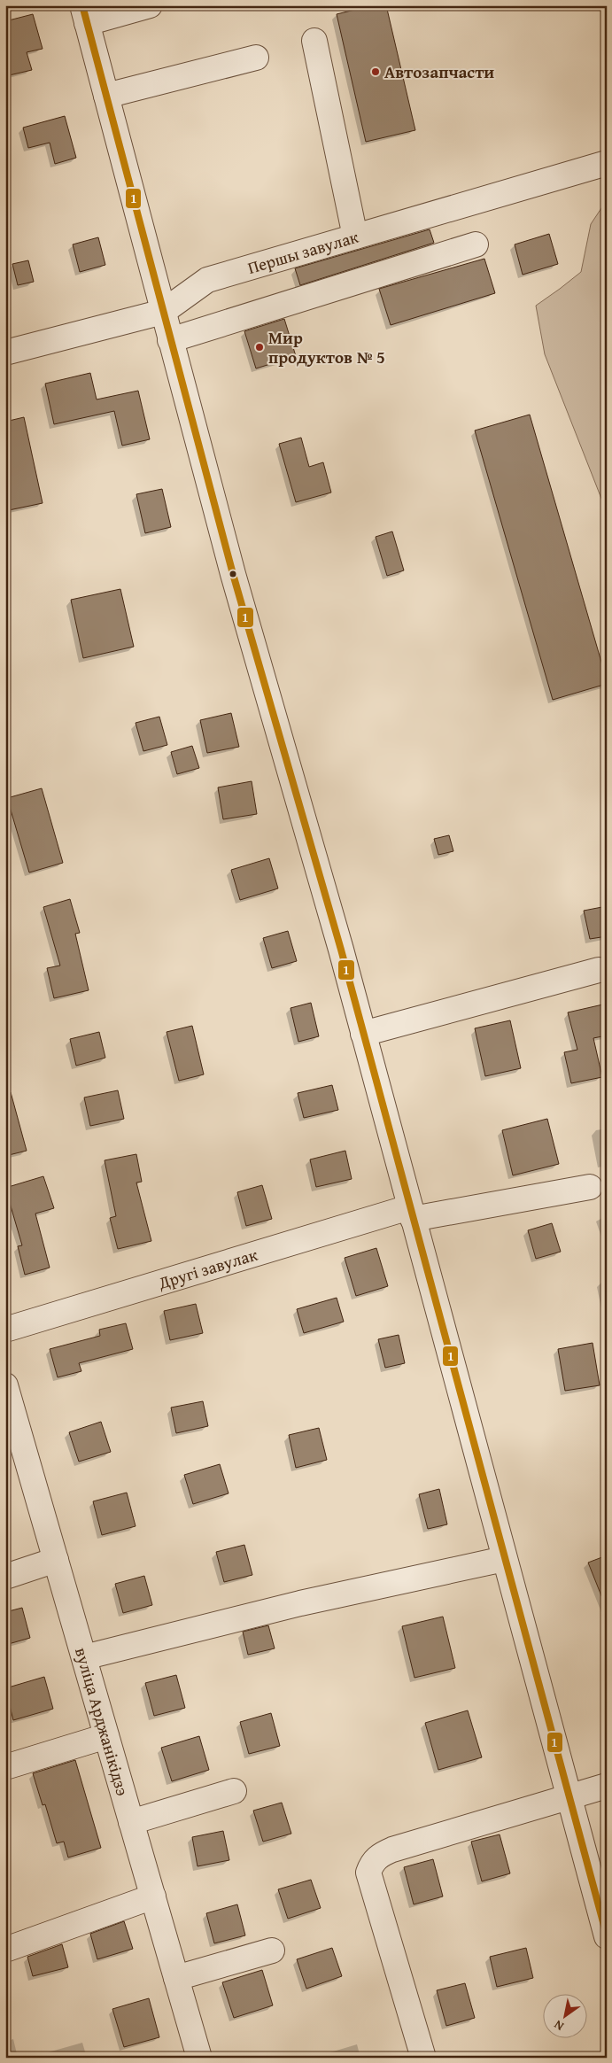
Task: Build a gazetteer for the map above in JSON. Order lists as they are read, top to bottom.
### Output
{
  "streets": {
    "street": ["Першы завулак", "Другі завулак", "вуліца Арджанікідзэ"]
  },
  "places": ["Автозапчасти", "Мир продуктов № 5"],
  "lines": ["transit line 1"],
  "north": "bottom left"
}
